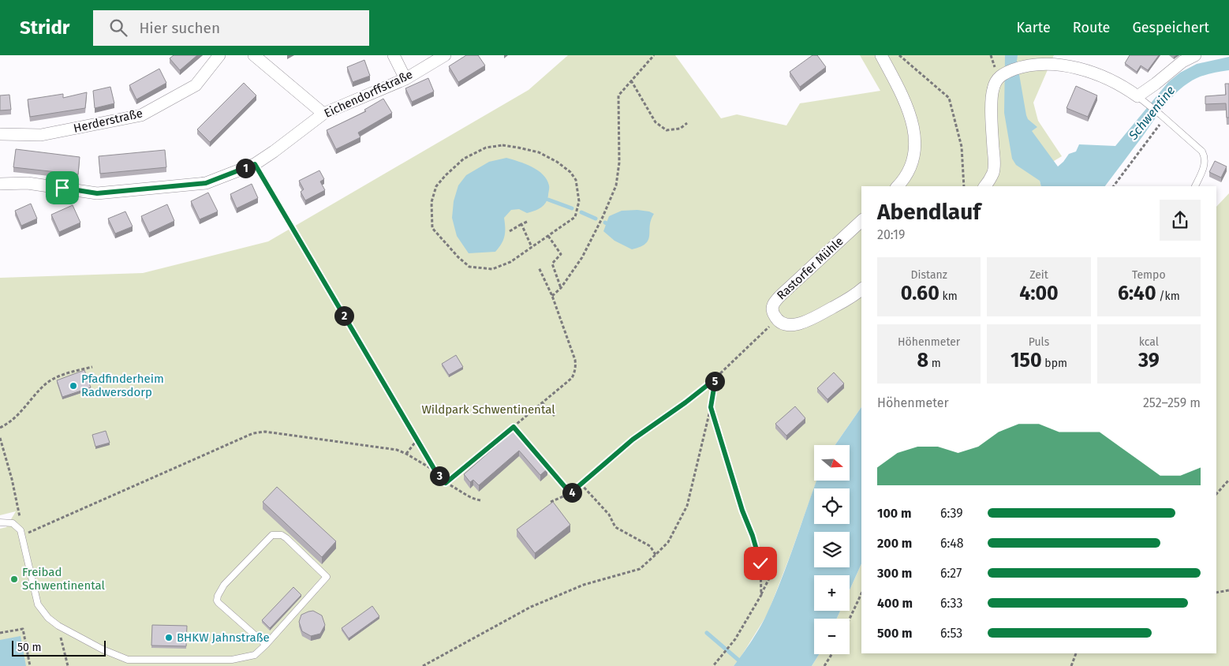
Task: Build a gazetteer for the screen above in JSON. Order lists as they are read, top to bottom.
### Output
{
  "streets": {
    "street": ["Eichendorffstraße", "Herderstraße", "Rastorfer Mühle"]
  },
  "water": ["Schwentine"],
  "parks": ["Wildpark Schwentinental"],
  "places": ["Pfadfinderheim Radwersdorp", "Freibad Schwentinental", "BHKW Jahnstraße"],
  "scale_bar": "50 m",
  "north": "right",
  "page": {
    "header": "Stridr",
    "search": "Hier suchen",
    "nav": ["Karte", "Route", "Gespeichert"],
    "pins": [
      "1",
      "2",
      "5",
      "3",
      "4"
    ],
    "heading": ["Abendlauf", "20:19"],
    "stats": [
      ["Distanz", "0.60 km"],
      ["Zeit", "4:00"],
      ["Tempo", "6:40 /km"],
      ["Höhenmeter", "8 m"],
      ["Puls", "150 bpm"],
      ["kcal", "39"]
    ],
    "chart": ["Höhenmeter", "252–259 m"],
    "map_buttons": ["+", "−"],
    "list": [
      {
        "name": "100 m",
        "note": "6:39"
      },
      {
        "name": "200 m",
        "note": "6:48"
      },
      {
        "name": "300 m",
        "note": "6:27"
      },
      {
        "name": "400 m",
        "note": "6:33"
      },
      {
        "name": "500 m",
        "note": "6:53"
      }
    ],
    "scale": "50 m"
  }
}
